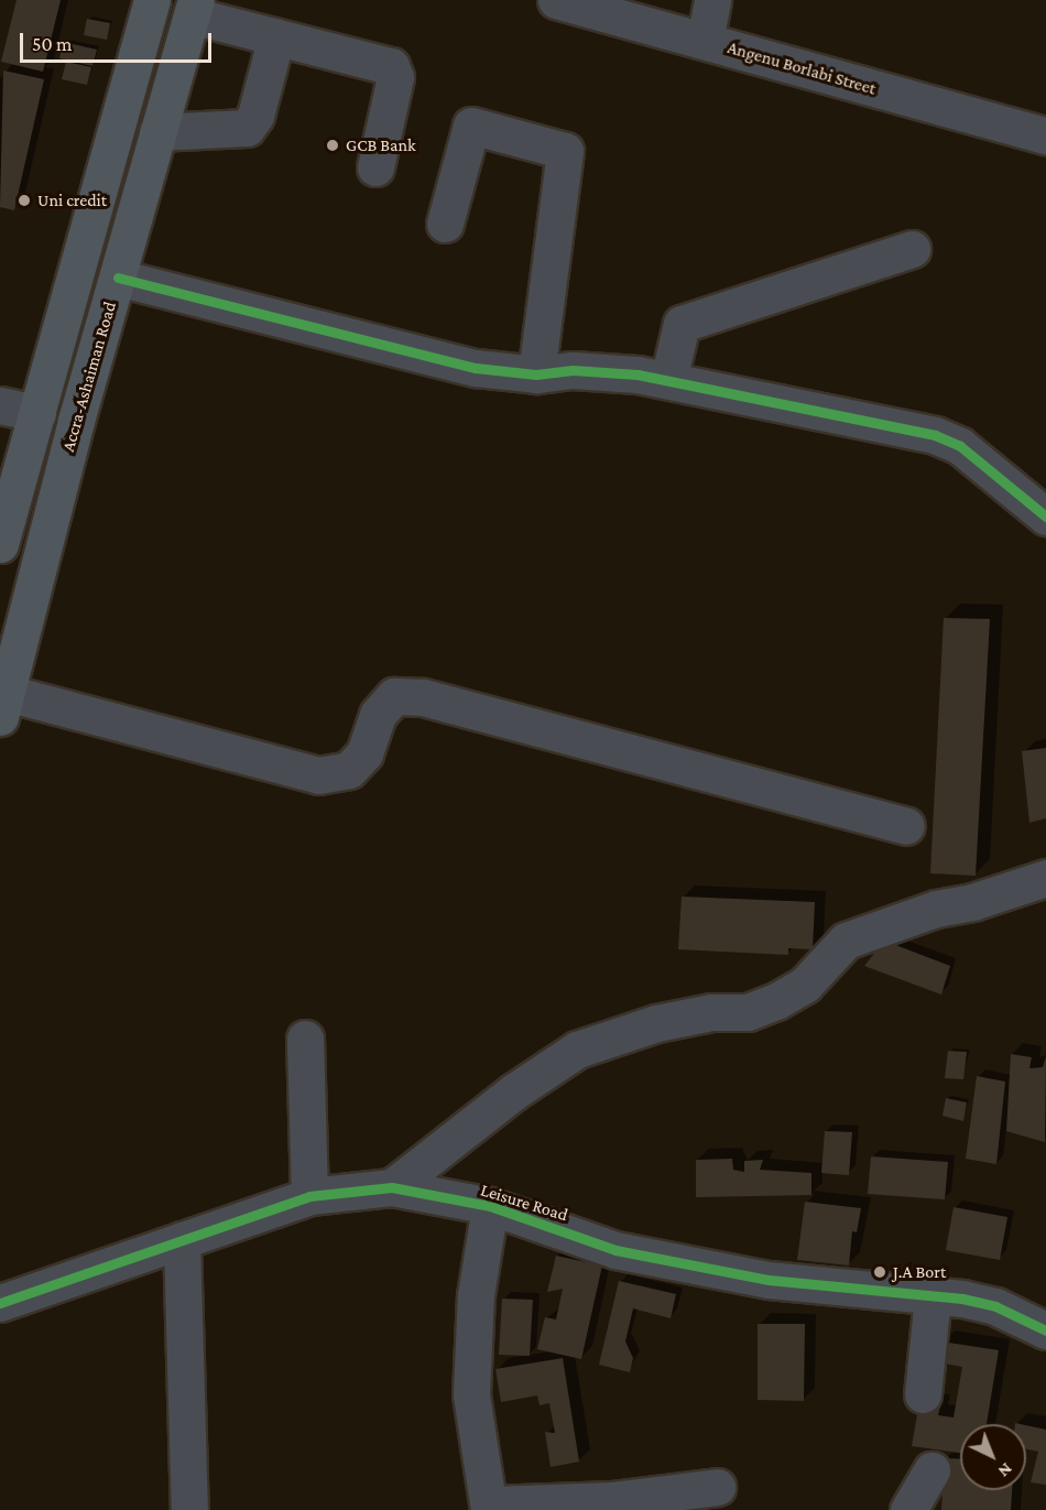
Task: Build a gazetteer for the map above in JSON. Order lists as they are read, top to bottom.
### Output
{
  "streets": {
    "main road": ["Accra-Ashaiman Road"],
    "street": ["Angenu Borlabi Street", "Leisure Road"]
  },
  "places": ["GCB Bank", "Uni credit", "J.A Bort"],
  "scale_bar": "50 m",
  "north": "bottom right"
}
